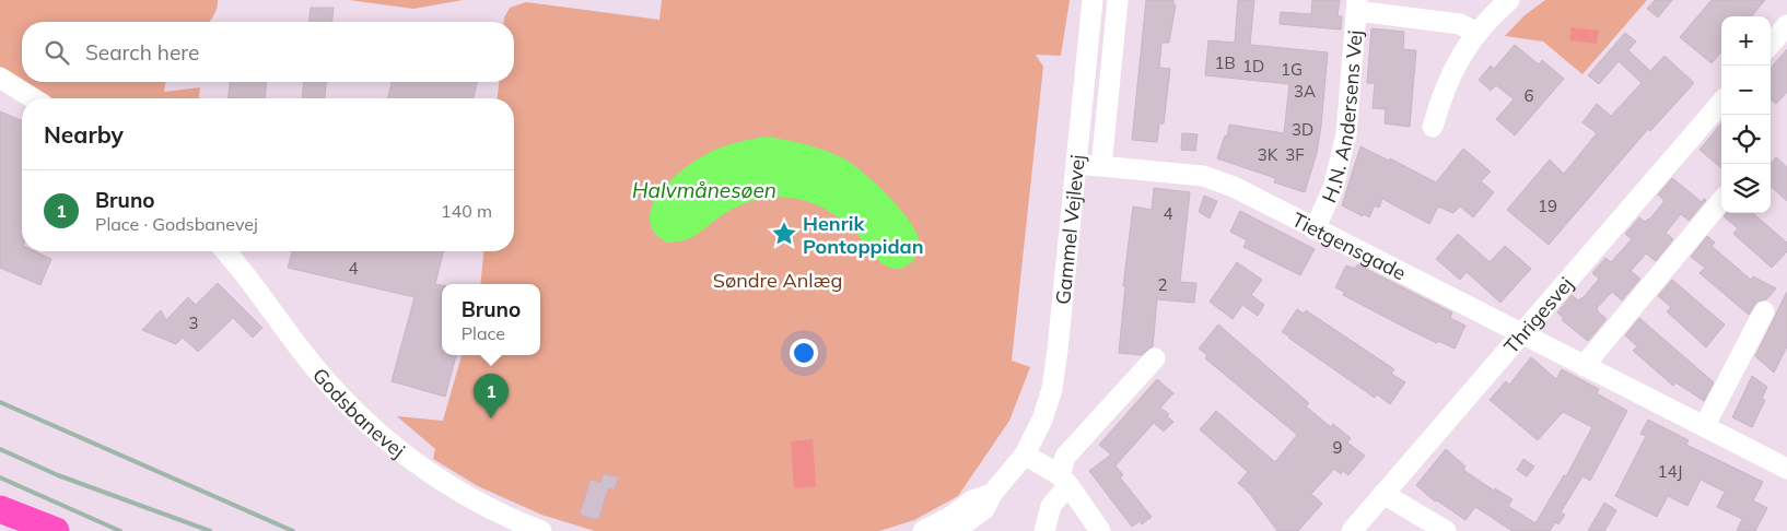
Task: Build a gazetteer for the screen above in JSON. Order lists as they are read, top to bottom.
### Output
{
  "streets": {
    "street": [
      "H.N. Andersens Vej",
      "Gammel Vejlevej",
      "Tietgensgade",
      "Thrigesvej",
      "Godsbanevej"
    ]
  },
  "crossings": [
    ["H.N. Andersens Vej", "Tietgensgade"],
    ["Gammel Vejlevej", "Tietgensgade"],
    ["Tietgensgade", "Thrigesvej"]
  ],
  "water": ["Halvmånesøen"],
  "parks": ["Søndre Anlæg"],
  "places": {
    "place": ["Henrik Pontoppidan"]
  },
  "house_numbers": [
    "1B",
    "1D",
    "1G",
    "3A",
    "6",
    "3D",
    "3K",
    "3F",
    "19",
    "4",
    "4",
    "2",
    "3",
    "9",
    "14J"
  ],
  "page": {
    "map_buttons": ["+", "−"],
    "search": "Search here",
    "heading": "Nearby",
    "list": [
      {
        "mark": "1",
        "name": "Bruno",
        "note": "Place · Godsbanevej",
        "value": "140 m"
      }
    ],
    "popup": ["Bruno", "Place"],
    "pins": "1"
  }
}
